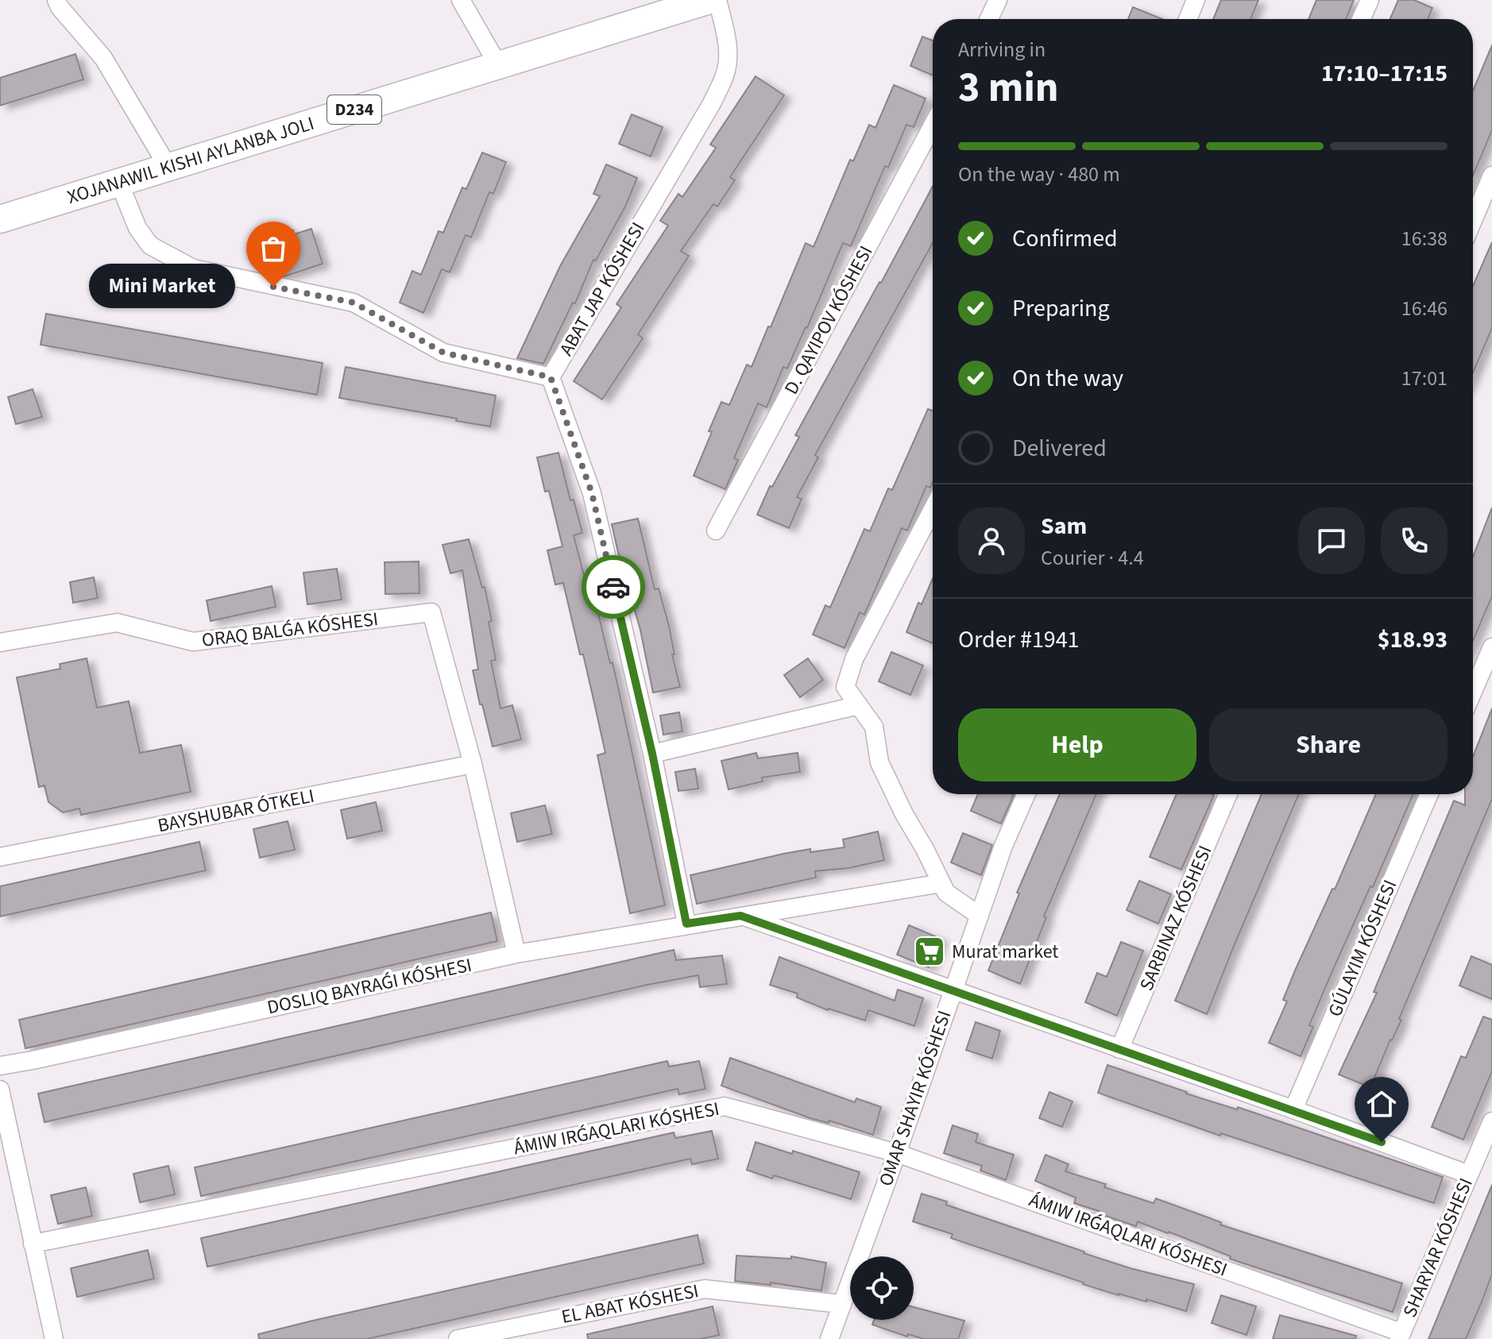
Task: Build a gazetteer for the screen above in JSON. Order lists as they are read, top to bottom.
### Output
{
  "streets": {
    "main road": ["D234"],
    "street": [
      "ABAT JAP KÓSHESI",
      "ORAQ BALǴA KÓSHESI",
      "BAYSHUBAR ÓTKELI",
      "SARBINAZ KÓSHESI",
      "SHARYAR KÓSHESI",
      "EL ABAT KÓSHESI"
    ]
  },
  "crossings": [
    ["ORAQ BALǴA KÓSHESI", "BAYSHUBAR ÓTKELI"]
  ],
  "places": {
    "other": ["Mini Market"],
    "supermarket": ["Murat market"]
  },
  "page": {
    "heading": ["3 min", "Arriving in", "17:10–17:15"],
    "panel": [
      "Sam",
      "Courier · 4.4",
      "Order #1941",
      "$18.93"
    ],
    "bar": "On the way · 480 m",
    "list": [
      ["Confirmed", "16:38"],
      ["Preparing", "16:46"],
      ["On the way", "17:01"],
      "Delivered"
    ],
    "bubble": "Mini Market",
    "buttons": ["Help", "Share"]
  }
}
